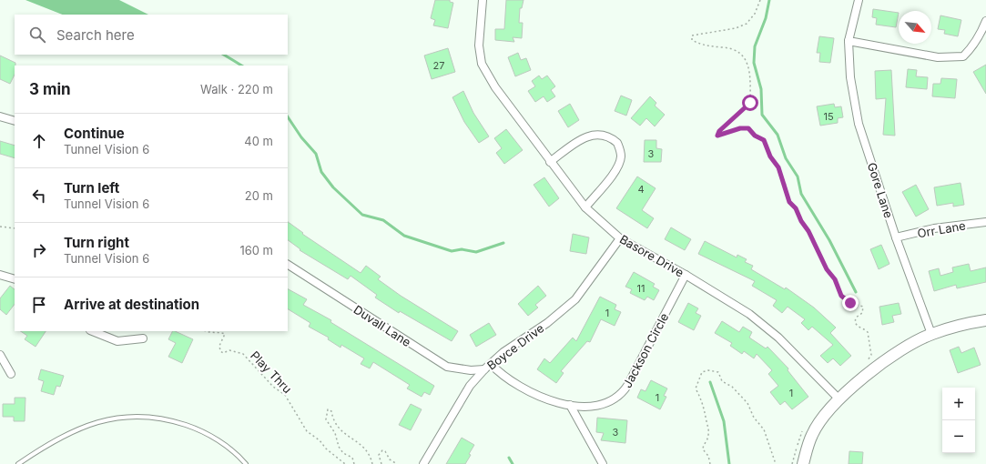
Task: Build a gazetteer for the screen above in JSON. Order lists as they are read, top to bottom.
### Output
{
  "streets": {
    "street": [
      "Gore Lane",
      "Orr Lane",
      "Basore Drive",
      "Duvall Lane",
      "Boyce Drive",
      "Jackson Circle"
    ],
    "path": ["Play Thru"]
  },
  "crossings": [
    ["Gore Lane", "Orr Lane"],
    ["Basore Drive", "Boyce Drive"],
    ["Basore Drive", "Jackson Circle"],
    ["Duvall Lane", "Boyce Drive"],
    ["Boyce Drive", "Jackson Circle"]
  ],
  "house_numbers": [
    "27",
    "15",
    "3",
    "4",
    "11",
    "1",
    "1",
    "1",
    "3"
  ],
  "north": "bottom right",
  "page": {
    "search": "Search here",
    "heading": ["3 min", "Walk · 220 m"],
    "list": [
      ["Continue", "Tunnel Vision 6", "40 m"],
      ["Turn left", "Tunnel Vision 6", "20 m"],
      ["Turn right", "Tunnel Vision 6", "160 m"],
      "Arrive at destination"
    ],
    "map_buttons": ["+", "−"]
  }
}
